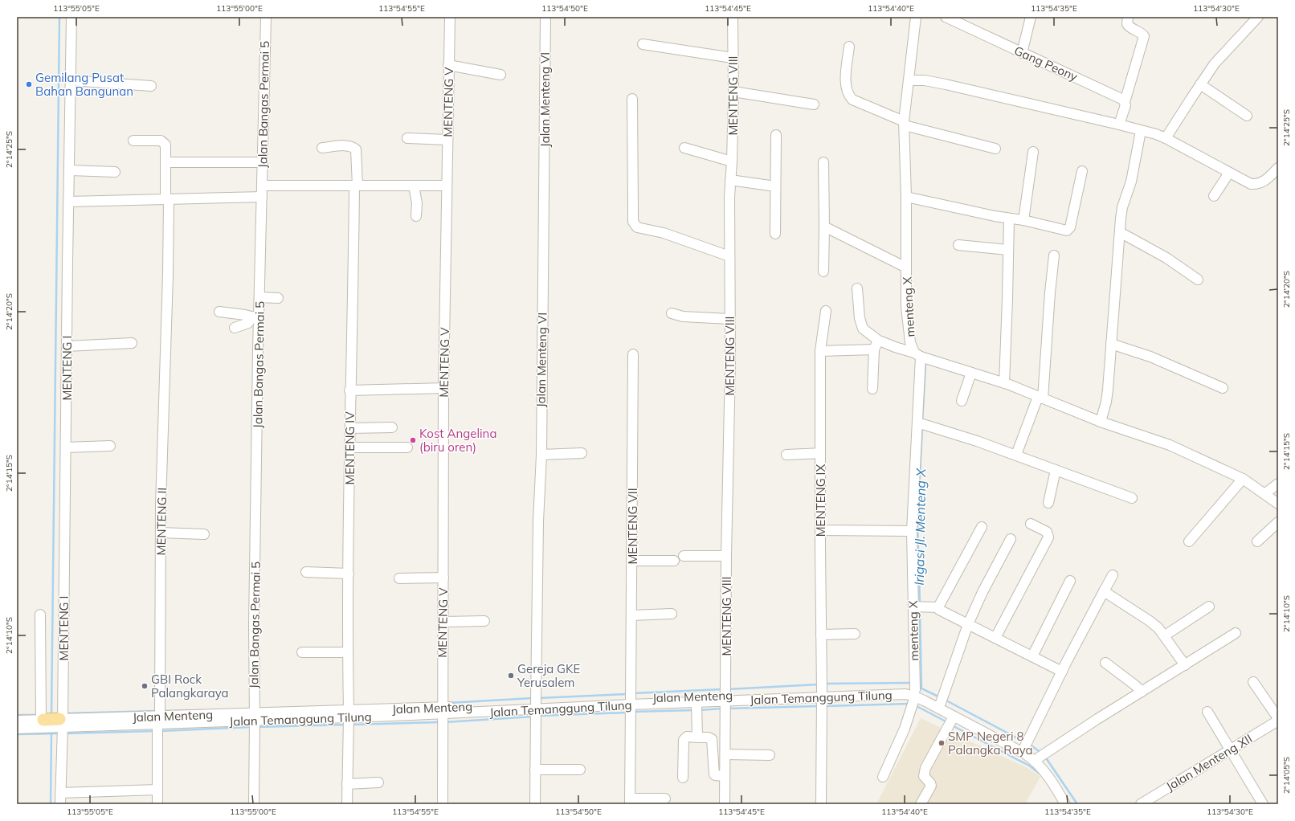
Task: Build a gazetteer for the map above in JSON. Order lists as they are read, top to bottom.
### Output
{
  "streets": {
    "main road": ["Jalan Temanggung Tilung"],
    "street": [
      "Gang Peony",
      "MENTENG VIII",
      "Jalan Menteng VI",
      "MENTENG V",
      "Jalan Bangas Permai 5",
      "menteng X",
      "MENTENG I",
      "MENTENG IV",
      "MENTENG IX",
      "MENTENG II",
      "MENTENG VII",
      "Jalan Menteng",
      "Jalan Menteng XII"
    ]
  },
  "crossings": [
    ["MENTENG VIII", "Jalan Menteng"],
    ["MENTENG VIII", "Jalan Temanggung Tilung"],
    ["Jalan Menteng VI", "Jalan Temanggung Tilung"],
    ["MENTENG V", "Jalan Temanggung Tilung"],
    ["Jalan Bangas Permai 5", "Jalan Temanggung Tilung"],
    ["menteng X", "Jalan Temanggung Tilung"],
    ["MENTENG I", "Jalan Temanggung Tilung"],
    ["MENTENG IV", "Jalan Temanggung Tilung"],
    ["MENTENG IX", "Jalan Temanggung Tilung"],
    ["MENTENG II", "Jalan Temanggung Tilung"],
    ["MENTENG VII", "Jalan Menteng"],
    ["MENTENG VII", "Jalan Temanggung Tilung"],
    ["Jalan Menteng", "Jalan Temanggung Tilung"]
  ],
  "water": ["Irigasi Jl. Menteng X"],
  "places": [
    "Gemilang Pusat Bahan Bangunan",
    "Kost Angelina (biru oren)",
    "Gereja GKE Yerusalem",
    "GBI Rock Palangkaraya",
    "SMP Negeri 8 Palangka Raya"
  ],
  "coordinates": [
    "113°55'05\"E",
    "113°55'00\"E",
    "113°54'55\"E",
    "113°54'50\"E",
    "113°54'45\"E",
    "113°54'40\"E",
    "113°54'35\"E",
    "113°54'30\"E",
    "2°14'25\"S",
    "2°14'20\"S",
    "2°14'15\"S",
    "2°14'10\"S",
    "2°14'05\"S"
  ]
}
